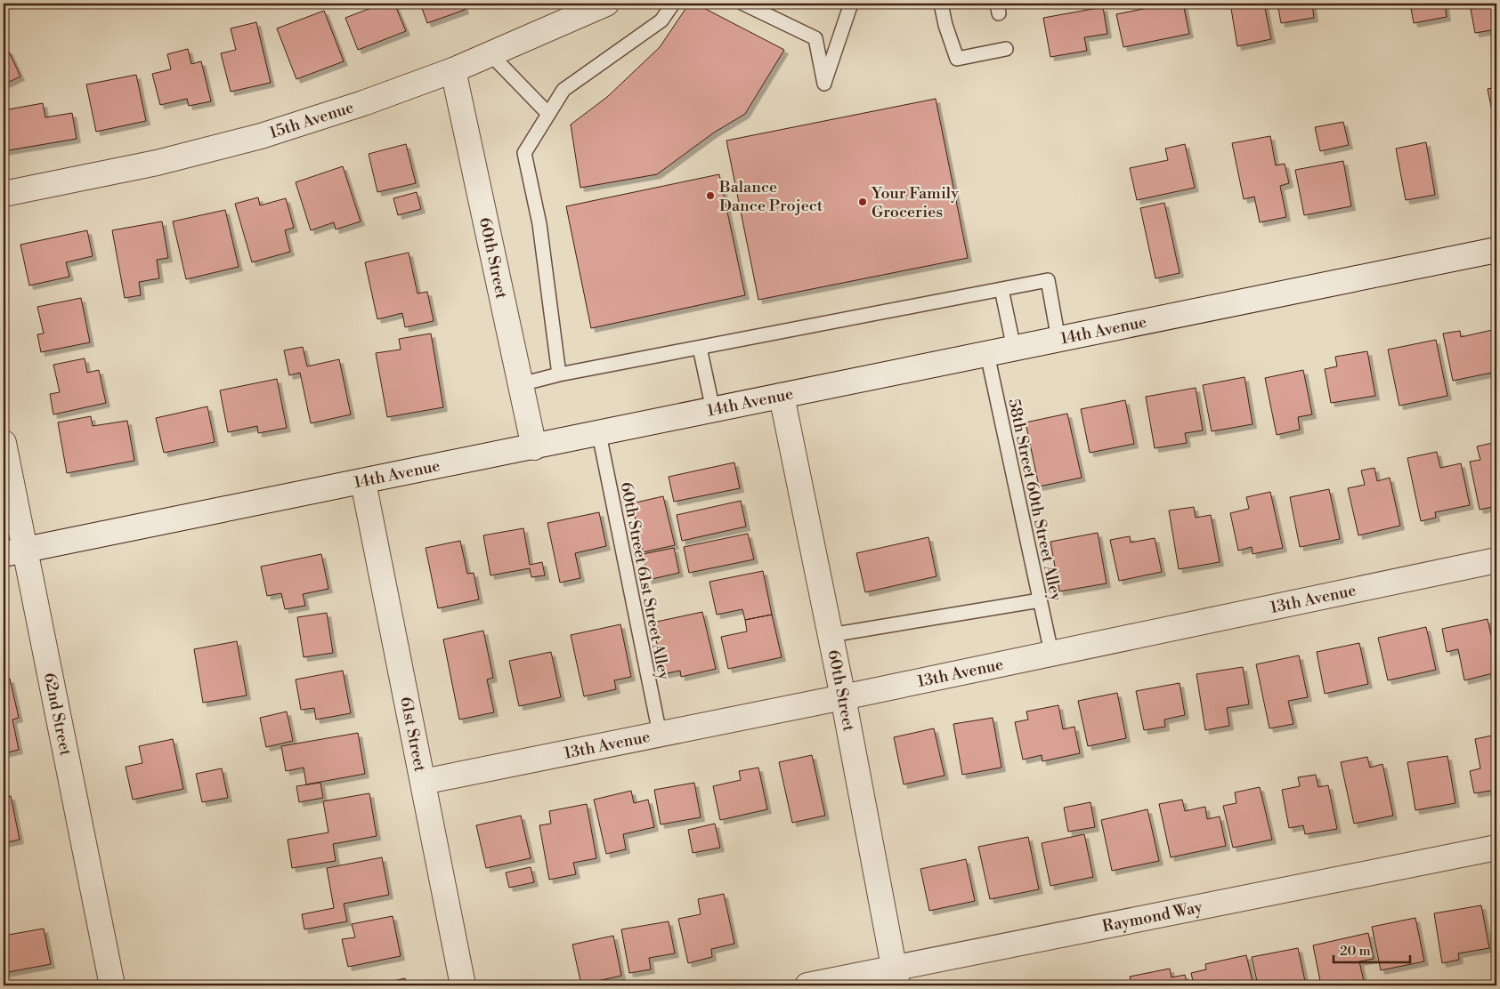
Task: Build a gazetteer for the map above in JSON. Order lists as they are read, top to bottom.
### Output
{
  "streets": {
    "street": [
      "15th Avenue",
      "60th Street",
      "14th Avenue",
      "13th Avenue",
      "62nd Street",
      "61st Street",
      "Raymond Way"
    ],
    "lane": ["58th Street 60th Street Alley", "60th Street 61st Street Alley"]
  },
  "crossings": [
    ["15th Avenue", "60th Street"],
    ["60th Street", "14th Avenue"],
    ["60th Street", "13th Avenue"],
    ["60th Street", "Raymond Way"],
    ["14th Avenue", "58th Street 60th Street Alley"],
    ["14th Avenue", "60th Street 61st Street Alley"],
    ["14th Avenue", "62nd Street"],
    ["14th Avenue", "61st Street"],
    ["58th Street 60th Street Alley", "13th Avenue"],
    ["60th Street 61st Street Alley", "13th Avenue"],
    ["13th Avenue", "61st Street"]
  ],
  "places": ["Balance Dance Project", "Your Family Groceries"],
  "scale_bar": "20 m"
}
